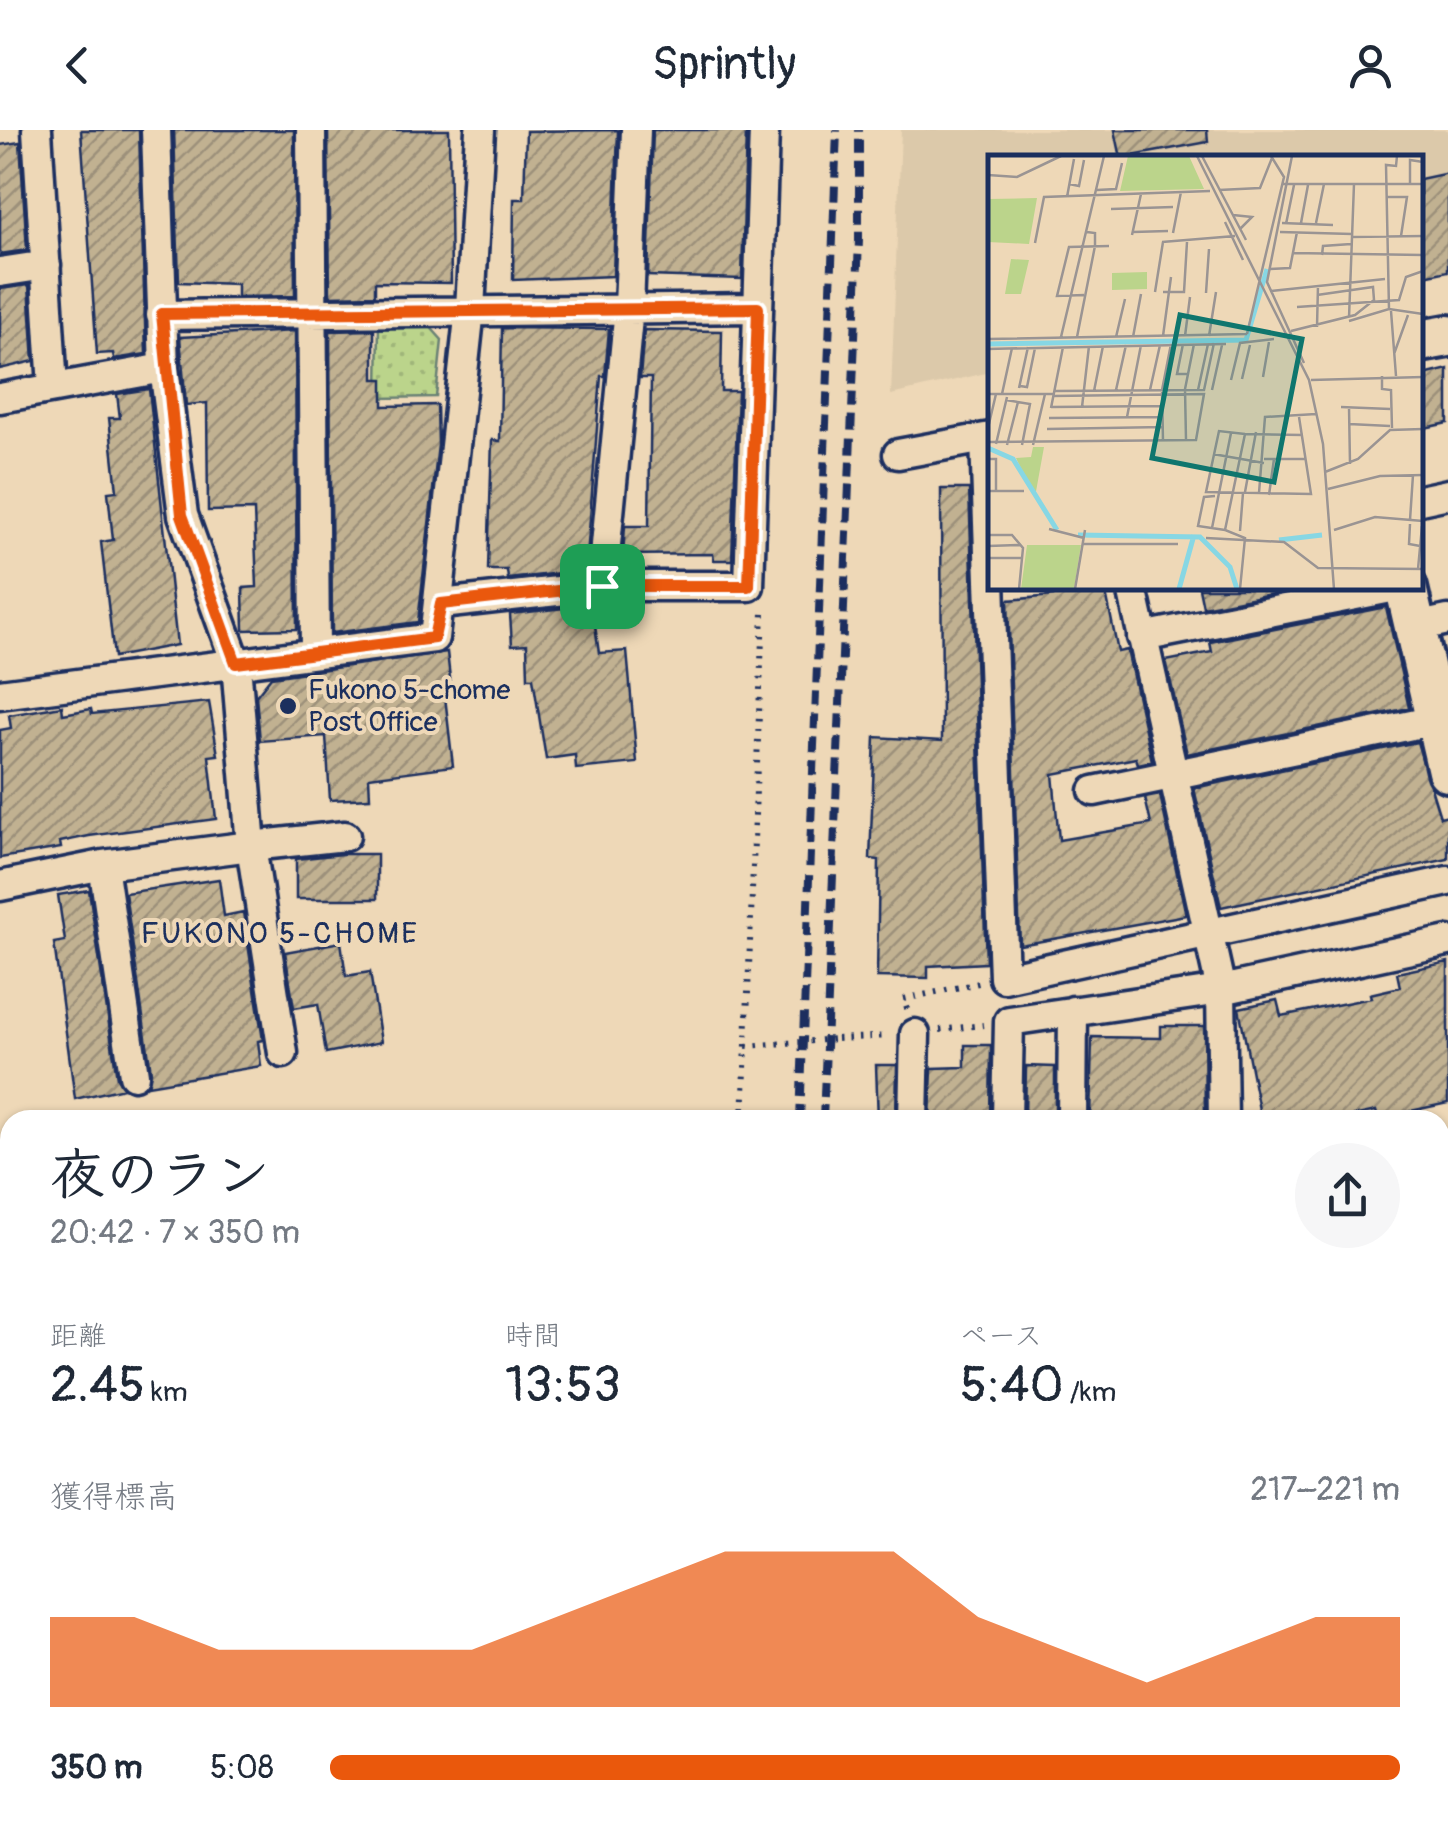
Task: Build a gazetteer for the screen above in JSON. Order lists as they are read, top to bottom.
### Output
{
  "districts": ["FUKONO 5-CHOME"],
  "places": ["Fukono 5-chome Post Office"],
  "page": {
    "header": "Sprintly",
    "heading": ["夜のラン", "20:42 · 7 × 350 m"],
    "stats": [
      ["距離", "2.45 km"],
      ["時間", "13:53"],
      ["ペース", "5:40 /km"]
    ],
    "chart": ["獲得標高", "217–221 m"],
    "list": [
      {
        "name": "350 m",
        "note": "5:08"
      }
    ]
  }
}
